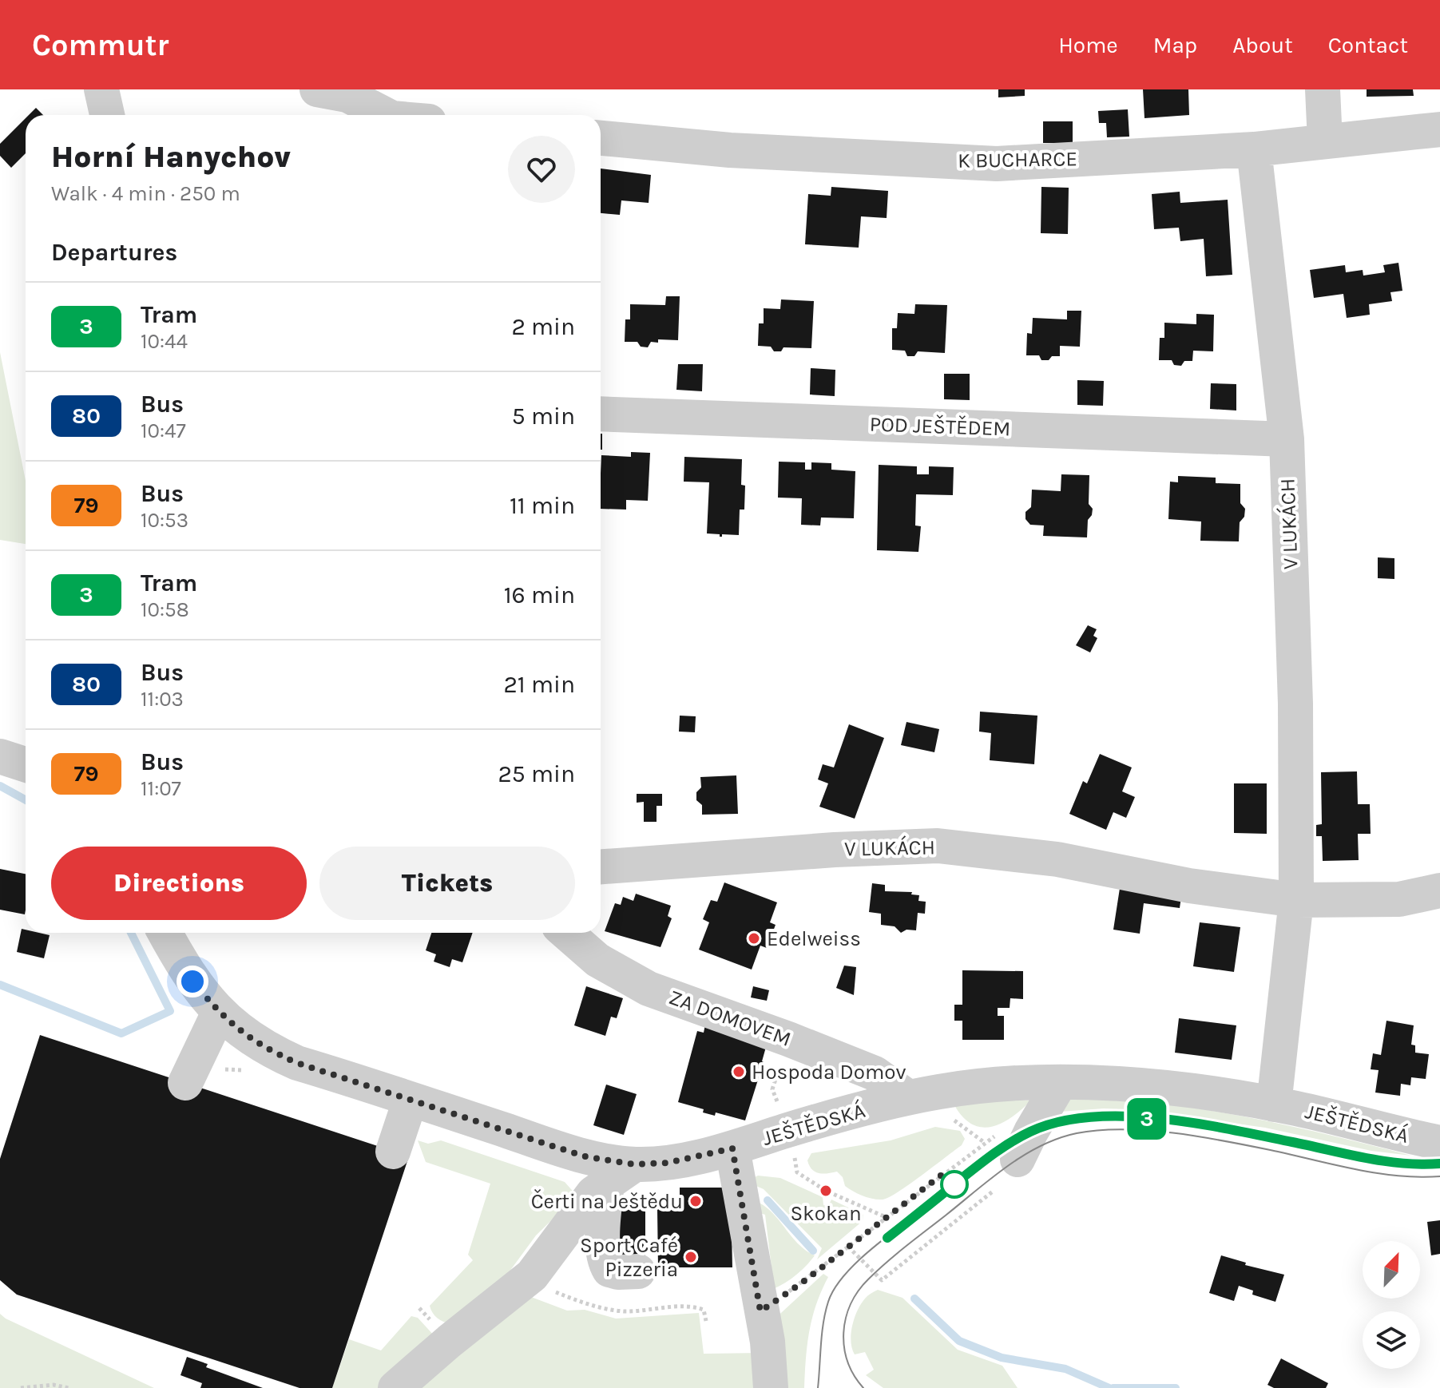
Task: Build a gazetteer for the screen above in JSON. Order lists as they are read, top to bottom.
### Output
{
  "streets": {
    "street": [
      "K BUCHARCE",
      "POD JEŠTĚDEM",
      "V LUKÁCH",
      "ZA DOMOVEM",
      "JEŠTĚDSKÁ"
    ]
  },
  "crossings": [
    ["K BUCHARCE", "V LUKÁCH"],
    ["POD JEŠTĚDEM", "V LUKÁCH"],
    ["ZA DOMOVEM", "JEŠTĚDSKÁ"]
  ],
  "places": [
    "Edelweiss",
    "Hospoda Domov",
    "Skokan",
    "Čerti na Ještědu",
    "Sport Café Pizzeria"
  ],
  "lines": ["tram line 3"],
  "north": "top right",
  "page": {
    "header": "Commutr",
    "nav": [
      "Home",
      "Map",
      "About",
      "Contact"
    ],
    "on_map": "3",
    "heading": [
      ["Horní Hanychov", "Walk · 4 min · 250 m"],
      "Departures"
    ],
    "list": [
      {
        "mark": "3",
        "name": "Tram",
        "note": "10:44",
        "value": "2 min"
      },
      {
        "mark": "80",
        "name": "Bus",
        "note": "10:47",
        "value": "5 min"
      },
      {
        "mark": "79",
        "name": "Bus",
        "note": "10:53",
        "value": "11 min"
      },
      {
        "mark": "3",
        "name": "Tram",
        "note": "10:58",
        "value": "16 min"
      },
      {
        "mark": "80",
        "name": "Bus",
        "note": "11:03",
        "value": "21 min"
      },
      {
        "mark": "79",
        "name": "Bus",
        "note": "11:07",
        "value": "25 min"
      }
    ],
    "buttons": ["Directions", "Tickets"]
  }
}
